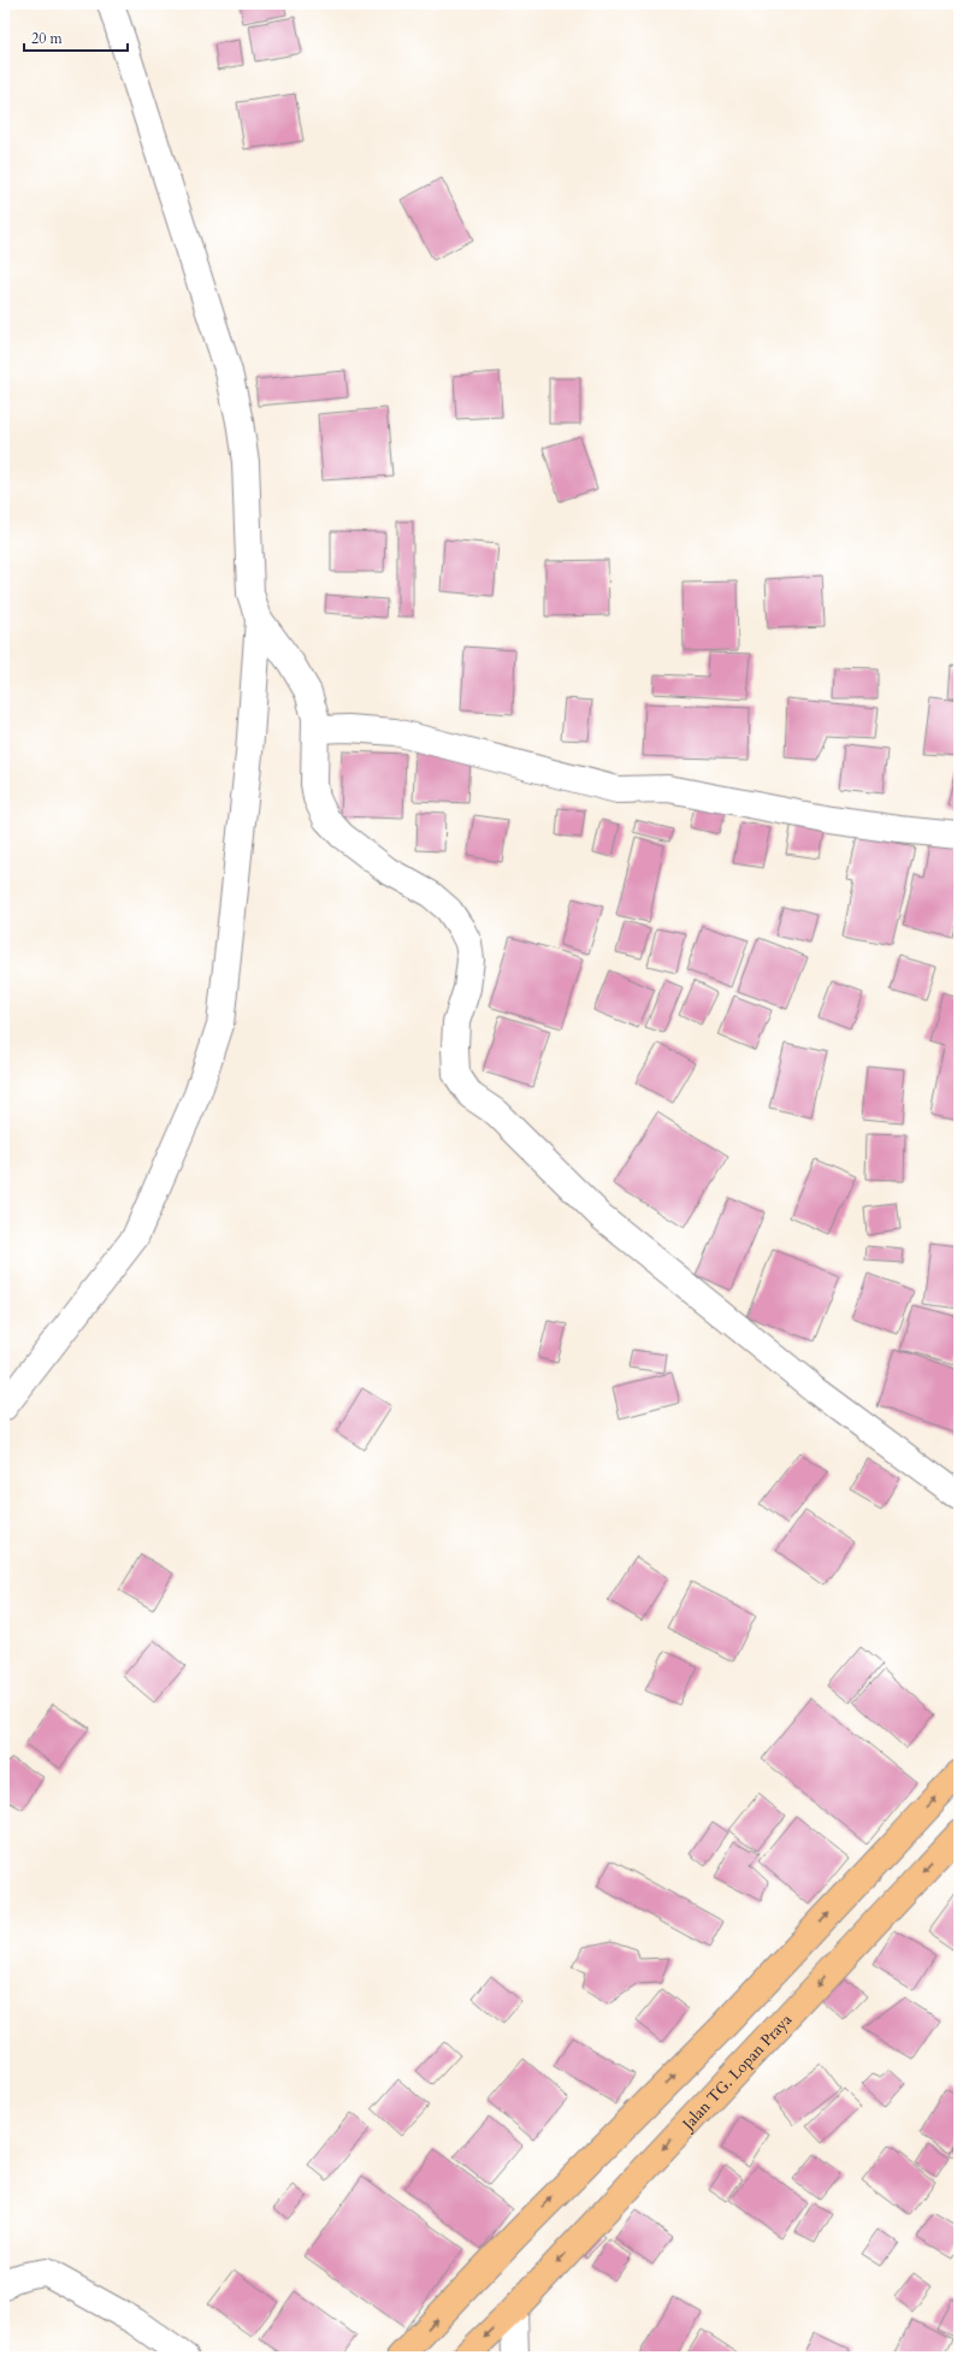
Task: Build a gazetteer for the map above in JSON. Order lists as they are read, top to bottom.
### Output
{
  "streets": {
    "highway": ["Jalan TG. Lopan Praya"]
  },
  "scale_bar": "20 m"
}
